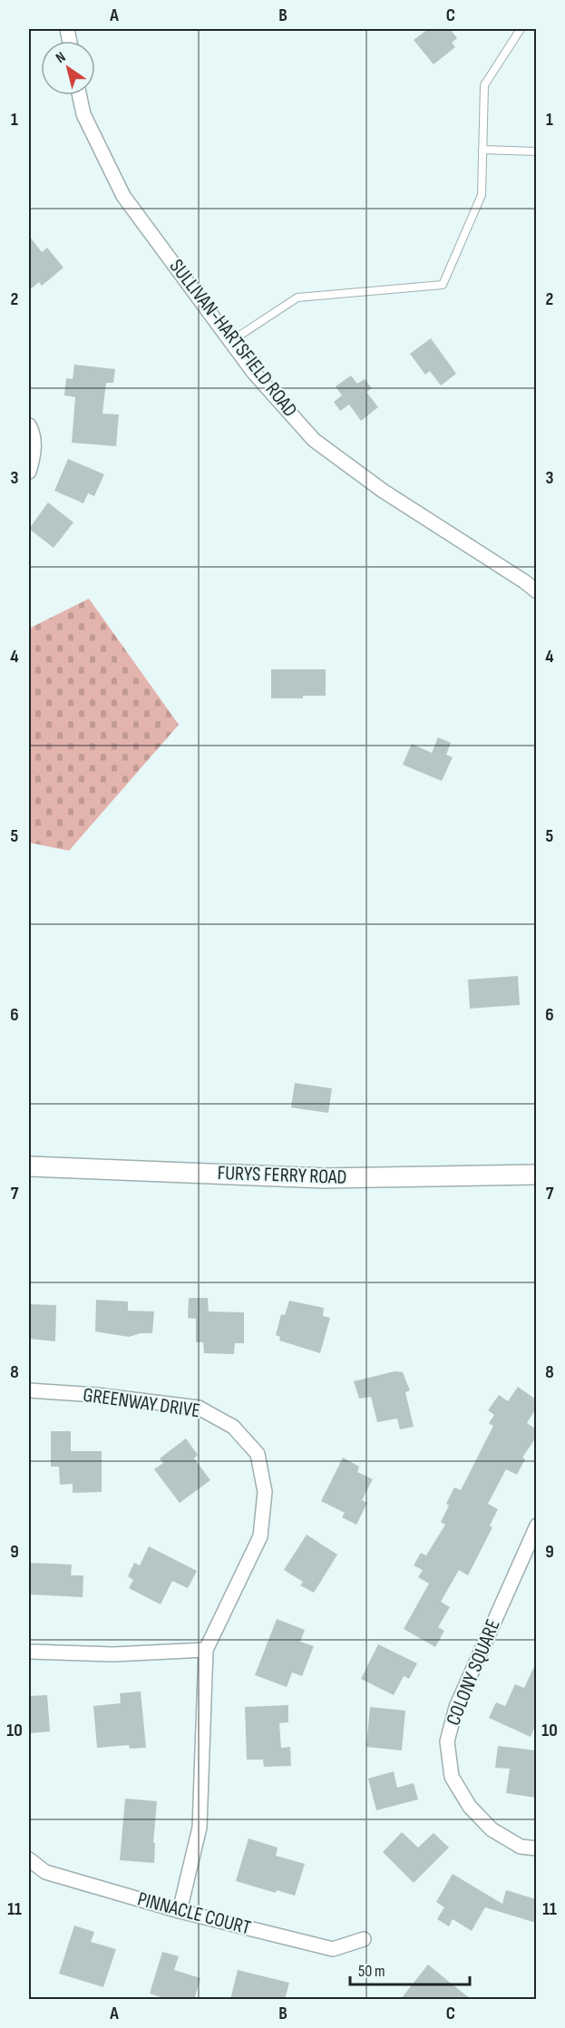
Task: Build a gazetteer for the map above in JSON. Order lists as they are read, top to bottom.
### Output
{
  "streets": {
    "main road": ["FURYS FERRY ROAD"],
    "street": [
      "SULLIVAN-HARTSFIELD ROAD",
      "GREENWAY DRIVE",
      "COLONY SQUARE",
      "PINNACLE COURT"
    ]
  },
  "crossings": [
    ["GREENWAY DRIVE", "PINNACLE COURT"]
  ],
  "scale_bar": "50 m",
  "north": "top left",
  "grid": {
    "columns": ["A", "B", "C"],
    "rows": [
      "1",
      "2",
      "3",
      "4",
      "5",
      "6",
      "7",
      "8",
      "9",
      "10",
      "11"
    ]
  }
}
